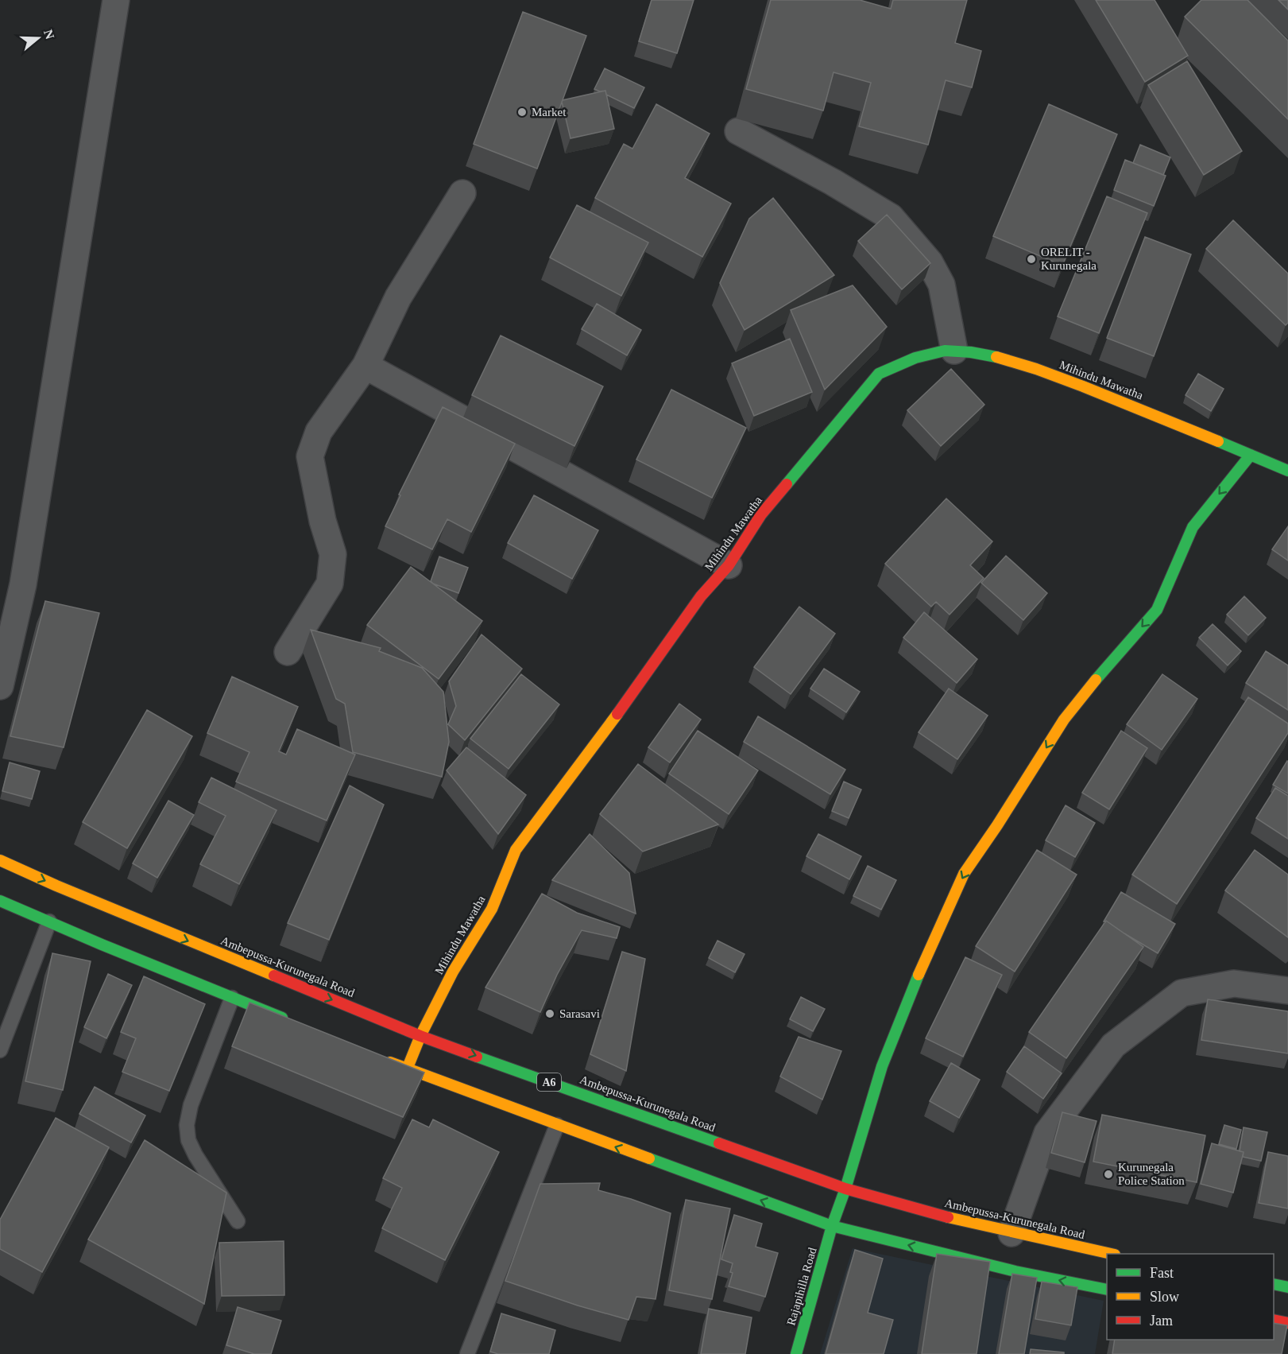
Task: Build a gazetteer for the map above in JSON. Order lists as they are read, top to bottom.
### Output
{
  "streets": {
    "main road": [
      "Mihindu Mawatha",
      "Ambepussa-Kurunegala Road",
      "A6",
      "Rajapihilla Road"
    ]
  },
  "crossings": [
    ["Mihindu Mawatha", "Ambepussa-Kurunegala Road"],
    ["Mihindu Mawatha", "Rajapihilla Road"],
    ["Ambepussa-Kurunegala Road", "Rajapihilla Road"]
  ],
  "one_way": ["Rajapihilla Road"],
  "places": [
    "Market",
    "ORELIT - Kurunegala",
    "Sarasavi",
    "Kurunegala Police Station"
  ],
  "legend": ["Fast", "Slow", "Jam"],
  "north": "right"
}
